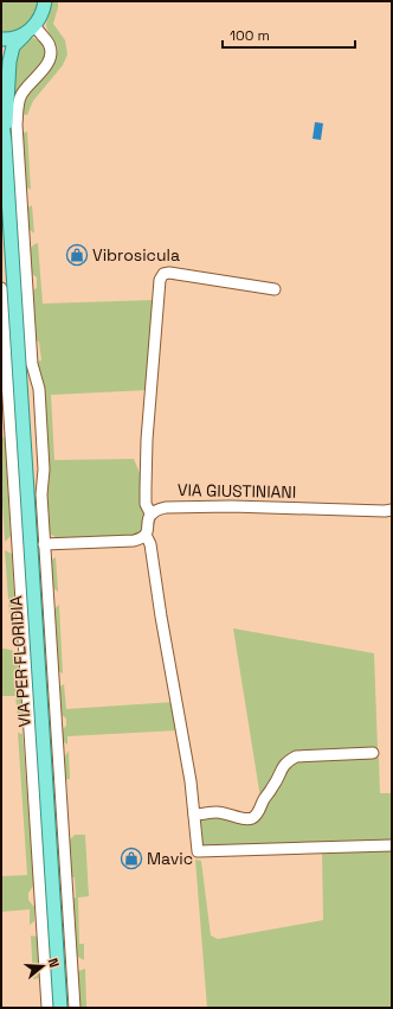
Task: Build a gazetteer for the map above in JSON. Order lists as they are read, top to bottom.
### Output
{
  "streets": {
    "main road": ["VIA PER FLORIDIA"],
    "street": ["VIA GIUSTINIANI"]
  },
  "places": {
    "shop": ["Vibrosicula", "Mavic"]
  },
  "scale_bar": "100 m",
  "north": "right"
}
